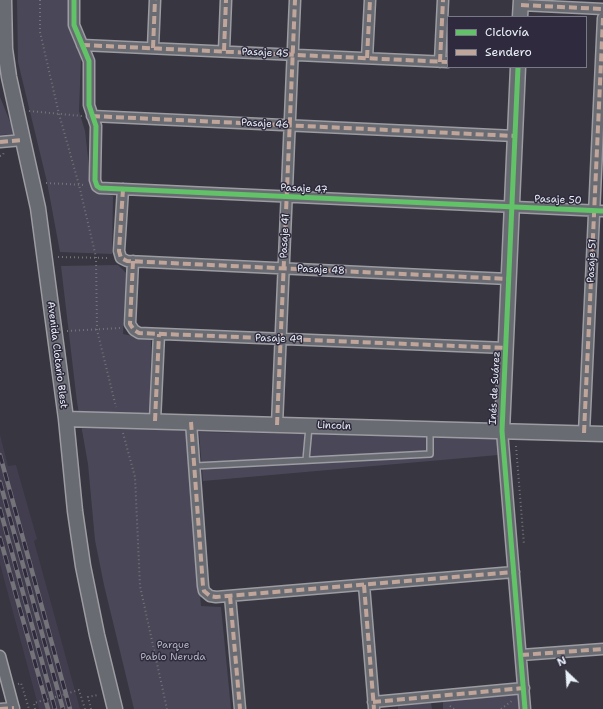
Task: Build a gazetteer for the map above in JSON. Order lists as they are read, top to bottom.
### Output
{
  "streets": {
    "street": [
      "Pasaje 45",
      "Pasaje 46",
      "Pasaje 47",
      "Pasaje 50",
      "Pasaje 41",
      "Pasaje 51",
      "Pasaje 48",
      "Pasaje 49",
      "Avenida Clotario Blest",
      "Inés de Suárez",
      "Lincoln"
    ]
  },
  "crossings": [
    ["Pasaje 45", "Pasaje 41"],
    ["Pasaje 46", "Pasaje 41"],
    ["Pasaje 46", "Inés de Suárez"],
    ["Pasaje 47", "Pasaje 50"],
    ["Pasaje 47", "Pasaje 41"],
    ["Pasaje 47", "Inés de Suárez"],
    ["Pasaje 50", "Pasaje 51"],
    ["Pasaje 50", "Inés de Suárez"],
    ["Pasaje 41", "Pasaje 48"],
    ["Pasaje 41", "Pasaje 49"],
    ["Pasaje 41", "Lincoln"],
    ["Pasaje 51", "Lincoln"],
    ["Pasaje 48", "Inés de Suárez"],
    ["Pasaje 49", "Inés de Suárez"],
    ["Avenida Clotario Blest", "Lincoln"],
    ["Inés de Suárez", "Lincoln"]
  ],
  "parks": ["Parque Pablo Neruda"],
  "legend": ["Ciclovía", "Sendero"],
  "north": "top left"
}
